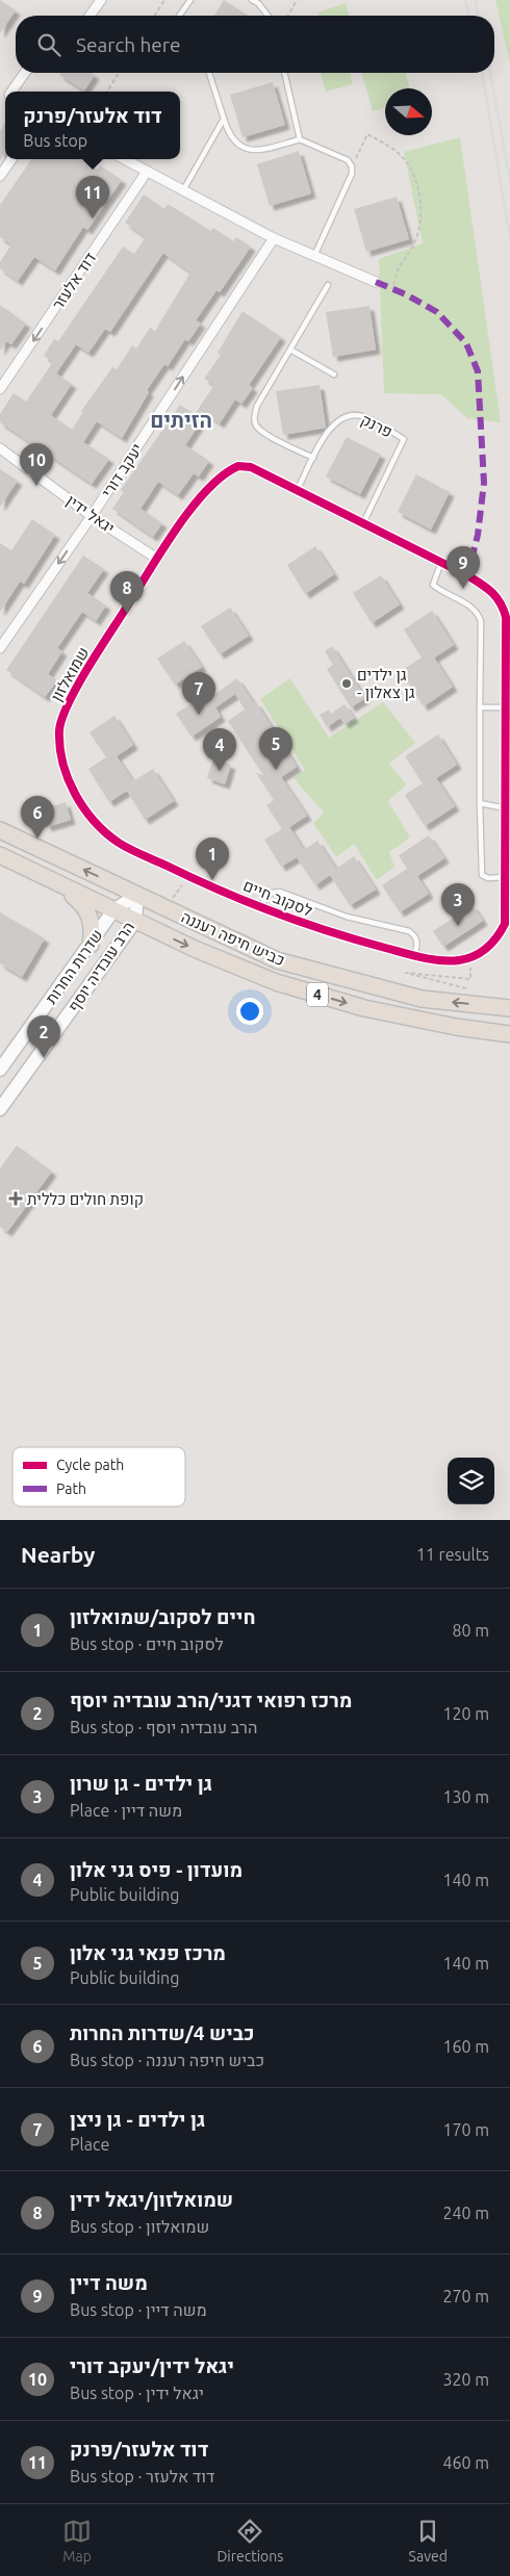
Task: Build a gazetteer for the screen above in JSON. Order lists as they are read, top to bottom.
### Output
{
  "streets": {
    "highway": ["כביש חיפה רעננה", "4"],
    "main road": ["שדרות החרות", "הרב עובדיה יוסף"],
    "street": [
      "דוד אלעזר",
      "יעקב דורי",
      "יגאל ידין",
      "שמואלזון",
      "לסקוב חיים"
    ],
    "lane": ["פרנק"]
  },
  "crossings": [
    ["יעקב דורי", "יגאל ידין"],
    ["יגאל ידין", "שמואלזון"],
    ["שמואלזון", "לסקוב חיים"],
    ["כביש חיפה רעננה", "שדרות החרות"],
    ["כביש חיפה רעננה", "הרב עובדיה יוסף"],
    ["שדרות החרות", "הרב עובדיה יוסף"]
  ],
  "one_way": ["דוד אלעזר"],
  "districts": ["הזיתים"],
  "places": {
    "other": ["גן ילדים - גן צאלון"],
    "health": ["קופת חולים כללית"]
  },
  "legend": ["Cycle path", "Path"],
  "north": "right",
  "page": {
    "search": "Search here",
    "popup": ["דוד אלעזר/פרנק", "Bus stop"],
    "pins": [
      "11",
      "10",
      "9",
      "8",
      "7",
      "5",
      "4",
      "6",
      "1",
      "3",
      "2"
    ],
    "heading": ["Nearby", "11 results"],
    "list": [
      {
        "mark": "1",
        "name": "חיים לסקוב/שמואלזון",
        "note": "Bus stop · לסקוב חיים",
        "value": "80 m"
      },
      {
        "mark": "2",
        "name": "מרכז רפואי דגני/הרב עובדיה יוסף",
        "note": "Bus stop · הרב עובדיה יוסף",
        "value": "120 m"
      },
      {
        "mark": "3",
        "name": "גן ילדים - גן שרון",
        "note": "Place · משה דיין",
        "value": "130 m"
      },
      {
        "mark": "4",
        "name": "מועדון - פיס גני אלון",
        "note": "Public building",
        "value": "140 m"
      },
      {
        "mark": "5",
        "name": "מרכז פנאי גני אלון",
        "note": "Public building",
        "value": "140 m"
      },
      {
        "mark": "6",
        "name": "כביש 4/שדרות החרות",
        "note": "Bus stop · כביש חיפה רעננה",
        "value": "160 m"
      },
      {
        "mark": "7",
        "name": "גן ילדים - גן ניצן",
        "note": "Place",
        "value": "170 m"
      },
      {
        "mark": "8",
        "name": "שמואלזון/יגאל ידין",
        "note": "Bus stop · שמואלזון",
        "value": "240 m"
      },
      {
        "mark": "9",
        "name": "משה דיין",
        "note": "Bus stop · משה דיין",
        "value": "270 m"
      },
      {
        "mark": "10",
        "name": "יגאל ידין/יעקב דורי",
        "note": "Bus stop · יגאל ידין",
        "value": "320 m"
      },
      {
        "mark": "11",
        "name": "דוד אלעזר/פרנק",
        "note": "Bus stop · דוד אלעזר",
        "value": "460 m"
      }
    ],
    "nav": ["Map", "Directions", "Saved"]
  }
}
